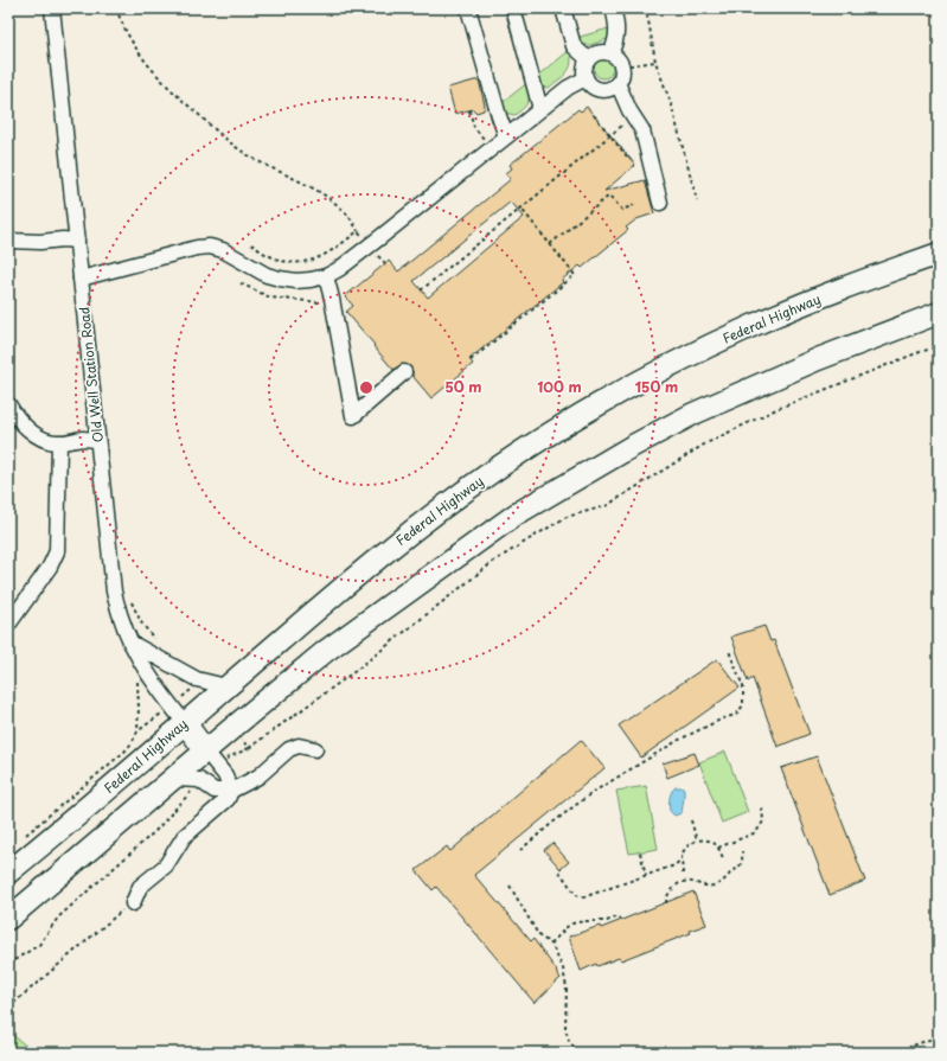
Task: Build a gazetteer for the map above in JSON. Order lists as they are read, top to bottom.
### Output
{
  "streets": {
    "highway": ["Federal Highway"],
    "street": ["Old Well Station Road"]
  },
  "crossings": [
    ["Federal Highway", "Old Well Station Road"]
  ],
  "rings": ["50 m", "100 m", "150 m"]
}
